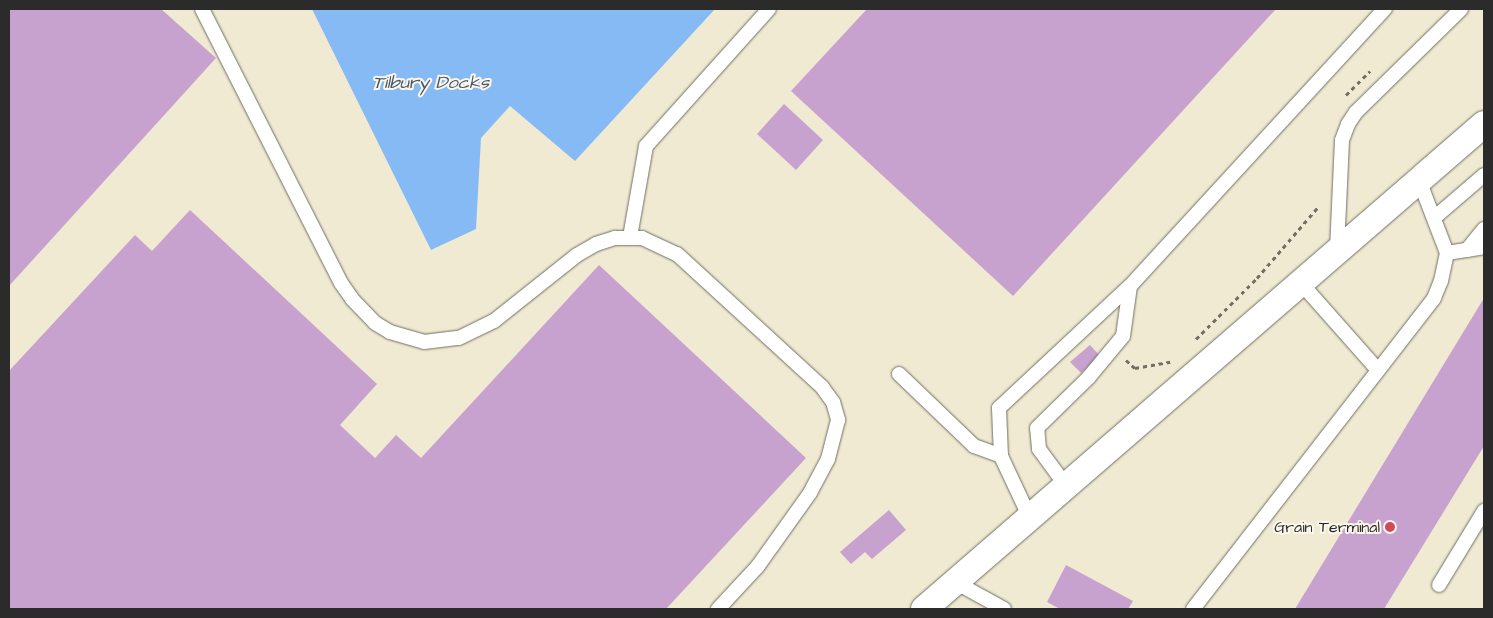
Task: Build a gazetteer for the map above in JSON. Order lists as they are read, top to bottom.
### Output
{
  "water": ["Tilbury Docks"],
  "places": ["Grain Terminal"]
}
